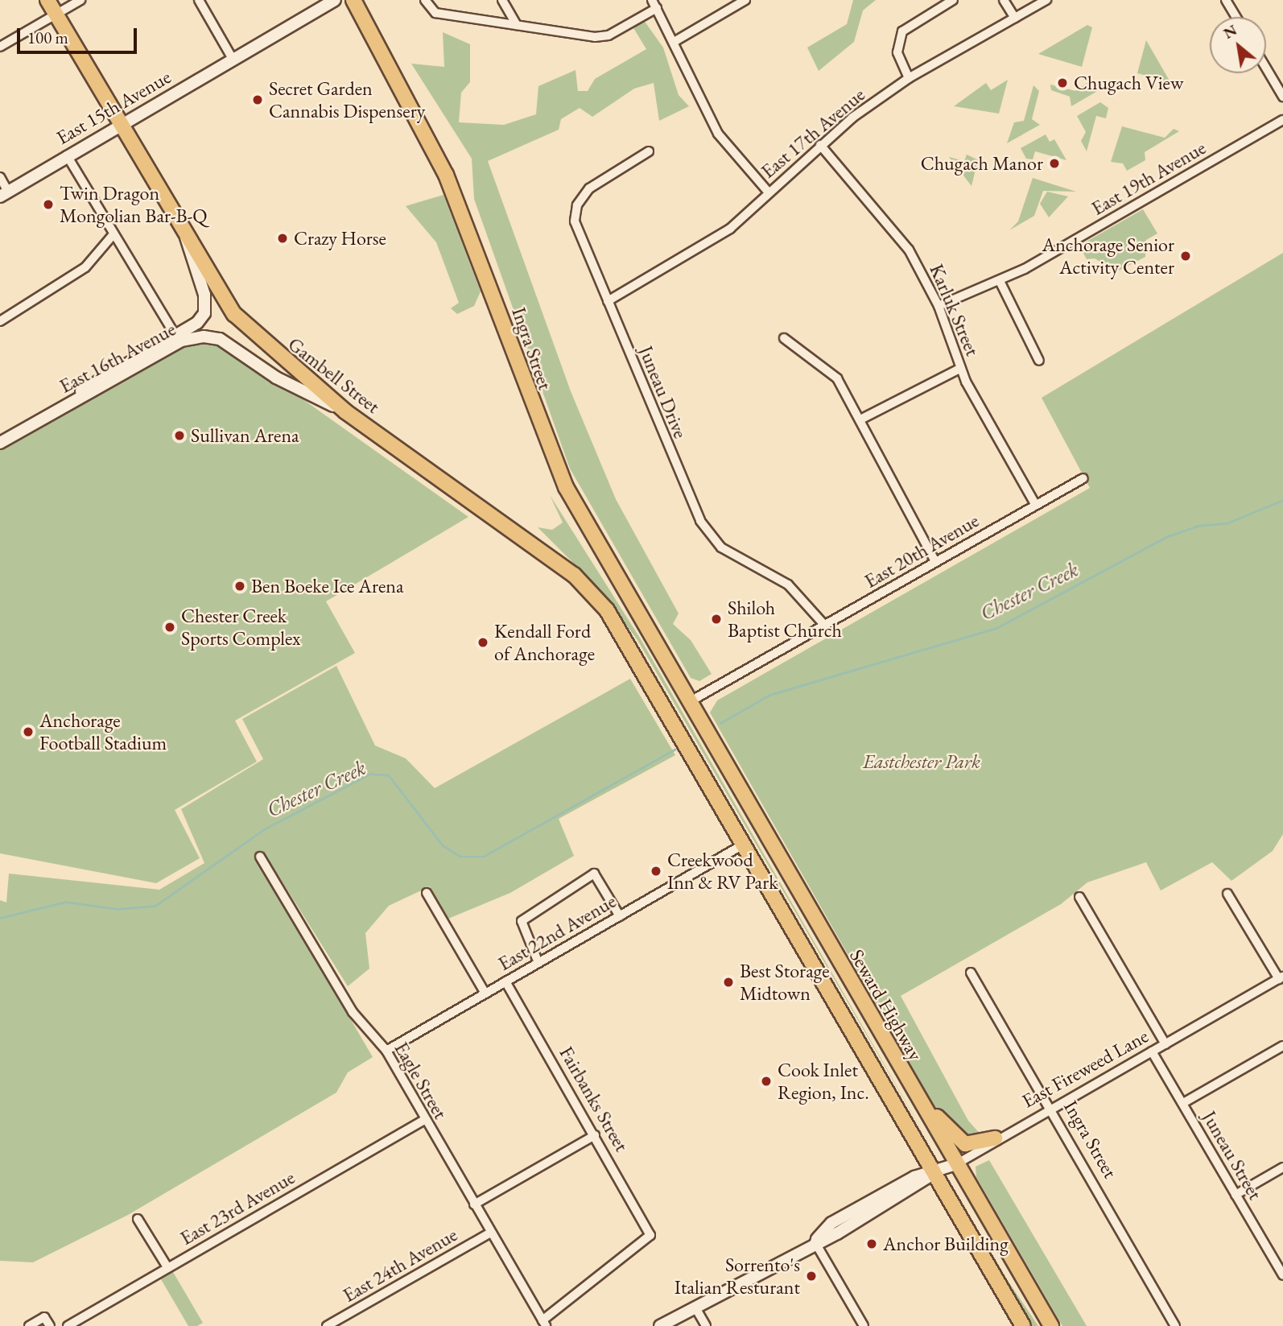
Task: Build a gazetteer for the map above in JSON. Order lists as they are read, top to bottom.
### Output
{
  "streets": {
    "highway": ["Ingra Street", "Gambell Street", "Seward Highway"],
    "main road": ["East 15th Avenue", "East 16th Avenue", "East Fireweed Lane"],
    "street": [
      "East 17th Avenue",
      "East 19th Avenue",
      "Karluk Street",
      "Juneau Drive",
      "East 20th Avenue",
      "East 22nd Avenue",
      "Eagle Street",
      "Fairbanks Street",
      "Juneau Street",
      "East 23rd Avenue",
      "East 24th Avenue"
    ]
  },
  "crossings": [
    ["East 15th Avenue", "Gambell Street"],
    ["East 17th Avenue", "Karluk Street"],
    ["East 17th Avenue", "Juneau Drive"],
    ["East 19th Avenue", "Karluk Street"],
    ["Karluk Street", "East 20th Avenue"],
    ["Ingra Street", "East 20th Avenue"],
    ["Ingra Street", "Seward Highway"],
    ["Ingra Street", "East Fireweed Lane"],
    ["East 16th Avenue", "Gambell Street"],
    ["Gambell Street", "East 22nd Avenue"],
    ["Juneau Drive", "East 20th Avenue"],
    ["East 20th Avenue", "Seward Highway"],
    ["East 22nd Avenue", "Eagle Street"],
    ["East 22nd Avenue", "Fairbanks Street"],
    ["Seward Highway", "East Fireweed Lane"],
    ["East Fireweed Lane", "Juneau Street"],
    ["Eagle Street", "Fairbanks Street"],
    ["Eagle Street", "East 23rd Avenue"],
    ["Eagle Street", "East 24th Avenue"]
  ],
  "water": ["Chester Creek"],
  "parks": ["Eastchester Park"],
  "places": [
    "Chugach View",
    "Secret Garden Cannabis Dispensery",
    "Chugach Manor",
    "Twin Dragon Mongolian Bar-B-Q",
    "Crazy Horse",
    "Anchorage Senior Activity Center",
    "Sullivan Arena",
    "Ben Boeke Ice Arena",
    "Shiloh Baptist Church",
    "Chester Creek Sports Complex",
    "Kendall Ford of Anchorage",
    "Anchorage Football Stadium",
    "Creekwood Inn & RV Park",
    "Best Storage Midtown",
    "Cook Inlet Region, Inc.",
    "Anchor Building",
    "Sorrento's Italian Resturant"
  ],
  "scale_bar": "100 m",
  "north": "top left"
}
